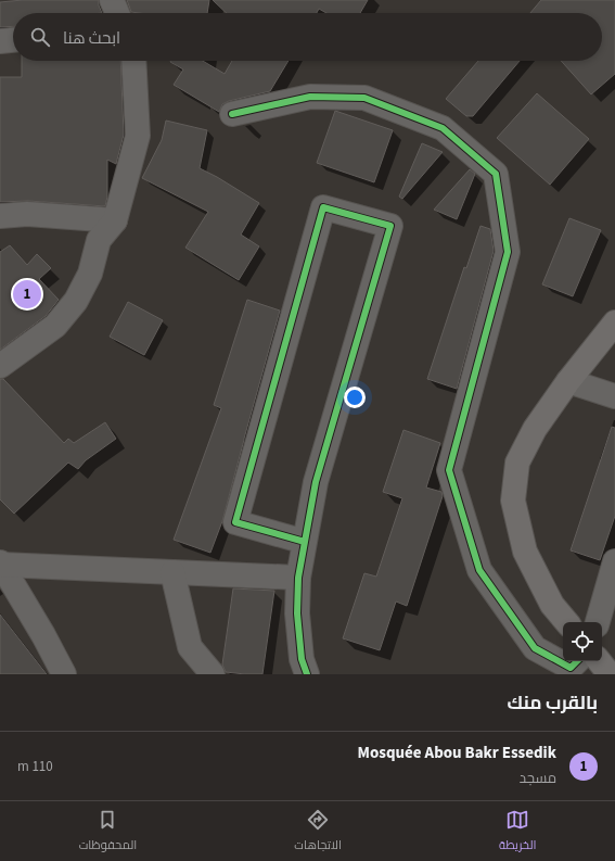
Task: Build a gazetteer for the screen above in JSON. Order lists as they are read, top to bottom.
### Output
{
  "page": {
    "search": "ابحث هنا",
    "pins": "1",
    "heading": "بالقرب منك",
    "list": [
      {
        "mark": "1",
        "name": "Mosquée Abou Bakr Essedik",
        "note": "مسجد",
        "value": "110 m"
      }
    ],
    "nav": ["الخريطة", "الاتجاهات", "المحفوظات"]
  }
}
